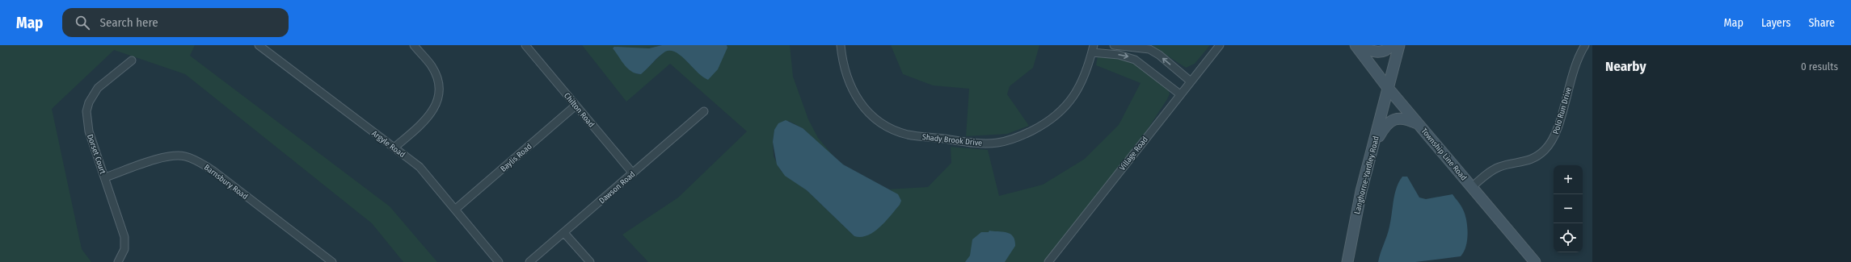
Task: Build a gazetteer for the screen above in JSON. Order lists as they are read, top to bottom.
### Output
{
  "streets": {
    "main road": ["Township Line Road", "Langhorne-Yardley Road"],
    "street": [
      "Chilton Road",
      "Polo Run Drive",
      "Shady Brook Drive",
      "Argyle Road",
      "Village Road",
      "Dorset Court",
      "Baylis Road",
      "Barnsbury Road",
      "Dawson Road"
    ]
  },
  "crossings": [
    ["Chilton Road", "Baylis Road"],
    ["Chilton Road", "Dawson Road"],
    ["Polo Run Drive", "Township Line Road"],
    ["Shady Brook Drive", "Village Road"],
    ["Argyle Road", "Baylis Road"],
    ["Dorset Court", "Barnsbury Road"],
    ["Township Line Road", "Langhorne-Yardley Road"]
  ],
  "page": {
    "header": "Map",
    "search": "Search here",
    "nav": ["Map", "Layers", "Share"],
    "heading": ["Nearby", "0 results"],
    "map_buttons": ["+", "−"]
  }
}
